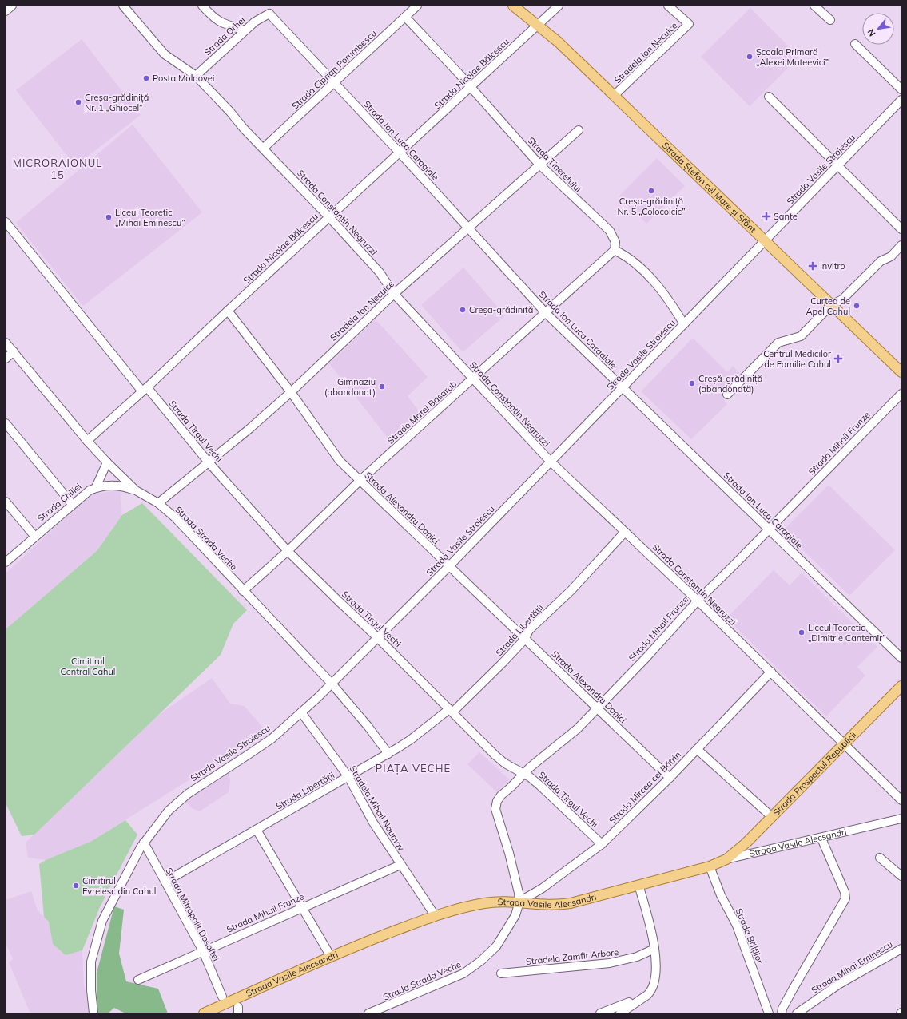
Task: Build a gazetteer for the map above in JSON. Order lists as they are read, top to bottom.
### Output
{
  "streets": {
    "main road": ["Strada Ștefan cel Mare și Sfânt", "Strada Prospectul Republicii", "Strada Vasile Alecsandri"],
    "street": [
      "Strada Orhei",
      "Stradela Ion Neculce",
      "Strada Ciprian Porumbescu",
      "Strada Nicolae Bălcescu",
      "Strada Ion Luca Caragiale",
      "Strada Tineretului",
      "Strada Vasile Stroiescu",
      "Strada Constantin Negruzzi",
      "Strada Matei Basarab",
      "Strada Tîrgul Vechi",
      "Strada Mihail Frunze",
      "Strada Chiliei",
      "Strada Alexandru Donici",
      "Strada Strada Veche",
      "Strada Libertății",
      "Strada Mircea cel Bătrîn",
      "Stradela Mihail Naumov",
      "Strada Mitropolit Dosoftei",
      "Strada Bălților",
      "Stradela Zamfir Arbore",
      "Strada Mihai Eminescu"
    ]
  },
  "crossings": [
    ["Strada Orhei", "Strada Ion Luca Caragiale"],
    ["Strada Orhei", "Strada Constantin Negruzzi"],
    ["Stradela Ion Neculce", "Strada Ion Luca Caragiale"],
    ["Stradela Ion Neculce", "Strada Tineretului"],
    ["Stradela Ion Neculce", "Strada Ștefan cel Mare și Sfânt"],
    ["Stradela Ion Neculce", "Strada Constantin Negruzzi"],
    ["Stradela Ion Neculce", "Strada Tîrgul Vechi"],
    ["Stradela Ion Neculce", "Strada Alexandru Donici"],
    ["Stradela Ion Neculce", "Strada Strada Veche"],
    ["Strada Ciprian Porumbescu", "Strada Ion Luca Caragiale"],
    ["Strada Ciprian Porumbescu", "Strada Tineretului"],
    ["Strada Ciprian Porumbescu", "Strada Constantin Negruzzi"],
    ["Strada Nicolae Bălcescu", "Strada Ion Luca Caragiale"],
    ["Strada Nicolae Bălcescu", "Strada Tineretului"],
    ["Strada Nicolae Bălcescu", "Strada Ștefan cel Mare și Sfânt"],
    ["Strada Nicolae Bălcescu", "Strada Constantin Negruzzi"],
    ["Strada Nicolae Bălcescu", "Strada Tîrgul Vechi"],
    ["Strada Nicolae Bălcescu", "Strada Alexandru Donici"],
    ["Strada Nicolae Bălcescu", "Strada Strada Veche"],
    ["Strada Ion Luca Caragiale", "Strada Vasile Stroiescu"],
    ["Strada Ion Luca Caragiale", "Strada Matei Basarab"],
    ["Strada Ion Luca Caragiale", "Strada Mihail Frunze"],
    ["Strada Tineretului", "Strada Matei Basarab"],
    ["Strada Vasile Stroiescu", "Strada Ștefan cel Mare și Sfânt"],
    ["Strada Vasile Stroiescu", "Strada Constantin Negruzzi"],
    ["Strada Vasile Stroiescu", "Strada Tîrgul Vechi"],
    ["Strada Vasile Stroiescu", "Strada Alexandru Donici"],
    ["Strada Vasile Stroiescu", "Strada Strada Veche"],
    ["Strada Vasile Stroiescu", "Stradela Mihail Naumov"],
    ["Strada Vasile Stroiescu", "Strada Mitropolit Dosoftei"],
    ["Strada Constantin Negruzzi", "Strada Matei Basarab"],
    ["Strada Constantin Negruzzi", "Strada Mihail Frunze"],
    ["Strada Constantin Negruzzi", "Strada Libertății"],
    ["Strada Constantin Negruzzi", "Strada Prospectul Republicii"],
    ["Strada Constantin Negruzzi", "Strada Mircea cel Bătrîn"],
    ["Strada Matei Basarab", "Strada Tîrgul Vechi"],
    ["Strada Matei Basarab", "Strada Alexandru Donici"],
    ["Strada Matei Basarab", "Strada Strada Veche"],
    ["Strada Tîrgul Vechi", "Strada Mihail Frunze"],
    ["Strada Tîrgul Vechi", "Strada Libertății"],
    ["Strada Tîrgul Vechi", "Strada Mircea cel Bătrîn"],
    ["Strada Mihail Frunze", "Strada Alexandru Donici"],
    ["Strada Mihail Frunze", "Strada Strada Veche"],
    ["Strada Mihail Frunze", "Stradela Mihail Naumov"],
    ["Strada Mihail Frunze", "Strada Mitropolit Dosoftei"],
    ["Strada Chiliei", "Strada Strada Veche"],
    ["Strada Alexandru Donici", "Strada Libertății"],
    ["Strada Alexandru Donici", "Strada Mircea cel Bătrîn"],
    ["Strada Strada Veche", "Strada Libertății"],
    ["Strada Strada Veche", "Strada Mircea cel Bătrîn"],
    ["Strada Strada Veche", "Strada Vasile Alecsandri"],
    ["Strada Libertății", "Stradela Mihail Naumov"],
    ["Strada Libertății", "Strada Mitropolit Dosoftei"],
    ["Strada Prospectul Republicii", "Strada Vasile Alecsandri"],
    ["Strada Mircea cel Bătrîn", "Strada Vasile Alecsandri"],
    ["Stradela Mihail Naumov", "Strada Vasile Alecsandri"],
    ["Strada Vasile Alecsandri", "Strada Bălților"]
  ],
  "districts": ["MICRORAIONUL 15", "PIAȚA VECHE"],
  "parks": ["Cimitirul Central Cahul"],
  "places": {
    "other": [
      "Școala Primară „Alexei Mateevici”",
      "Posta Moldovei",
      "Creșa-grădiniță Nr. 1 „Ghiocel”",
      "Creșa-grădiniță Nr. 5 „Colocolcic”",
      "Liceul Teoretic „Mihai Eminescu”",
      "Curtea de Apel Cahul",
      "Creșa-grădiniță",
      "Creșă-grădiniță (abandonată)",
      "Gimnaziu (abandonat)",
      "Liceul Teoretic „Dimitrie Cantemir”",
      "Cimitirul Evreiesc din Cahul"
    ],
    "health": ["Sante", "Invitro", "Centrul Medicilor de Familie Cahul"]
  },
  "north": "bottom left"
}
